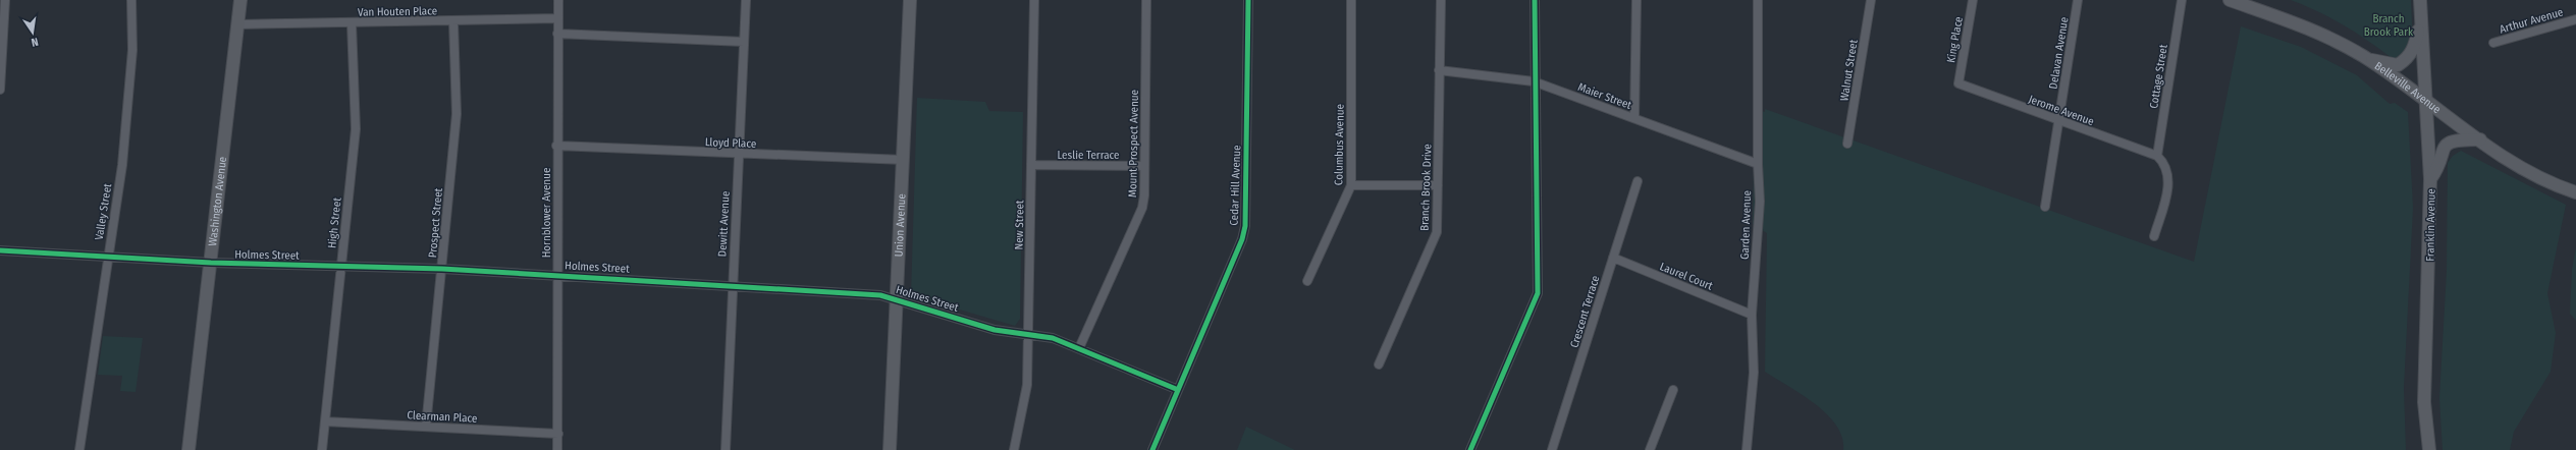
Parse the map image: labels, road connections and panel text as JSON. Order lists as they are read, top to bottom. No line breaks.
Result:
{"streets":{"main road":["Belleville Avenue","Washington Avenue","Union Avenue","Franklin Avenue"],"street":["Van Houten Place","Arthur Avenue","King Place","Delavan Avenue","Walnut Street","Cottage Street","Maier Street","Jerome Avenue","Lloyd Place","Mount Prospect Avenue","Columbus Avenue","Leslie Terrace","Cedar Hill Avenue","Branch Brook Drive","Valley Street","Hornblower Avenue","High Street","Prospect Street","Dewitt Avenue","New Street","Garden Avenue","Holmes Street","Laurel Court","Crescent Terrace","Clearman Place"]},"crossings":[["Van Houten Place","Washington Avenue"],["Van Houten Place","Hornblower Avenue"],["Van Houten Place","High Street"],["Van Houten Place","Prospect Street"],["King Place","Jerome Avenue"],["Delavan Avenue","Jerome Avenue"],["Cottage Street","Jerome Avenue"],["Belleville Avenue","Franklin Avenue"],["Maier Street","Branch Brook Drive"],["Maier Street","Garden Avenue"],["Lloyd Place","Hornblower Avenue"],["Lloyd Place","Dewitt Avenue"],["Lloyd Place","Union Avenue"],["Mount Prospect Avenue","Leslie Terrace"],["Mount Prospect Avenue","Holmes Street"],["Leslie Terrace","New Street"],["Cedar Hill Avenue","Holmes Street"],["Washington Avenue","Holmes Street"],["Valley Street","Holmes Street"],["Hornblower Avenue","Holmes Street"],["Hornblower Avenue","Clearman Place"],["High Street","Holmes Street"],["High Street","Clearman Place"],["Prospect Street","Holmes Street"],["Prospect Street","Clearman Place"],["Dewitt Avenue","Holmes Street"],["Union Avenue","Holmes Street"],["New Street","Holmes Street"],["Garden Avenue","Laurel Court"],["Laurel Court","Crescent Terrace"]],"parks":["Branch Brook Park"],"north":"bottom"}
